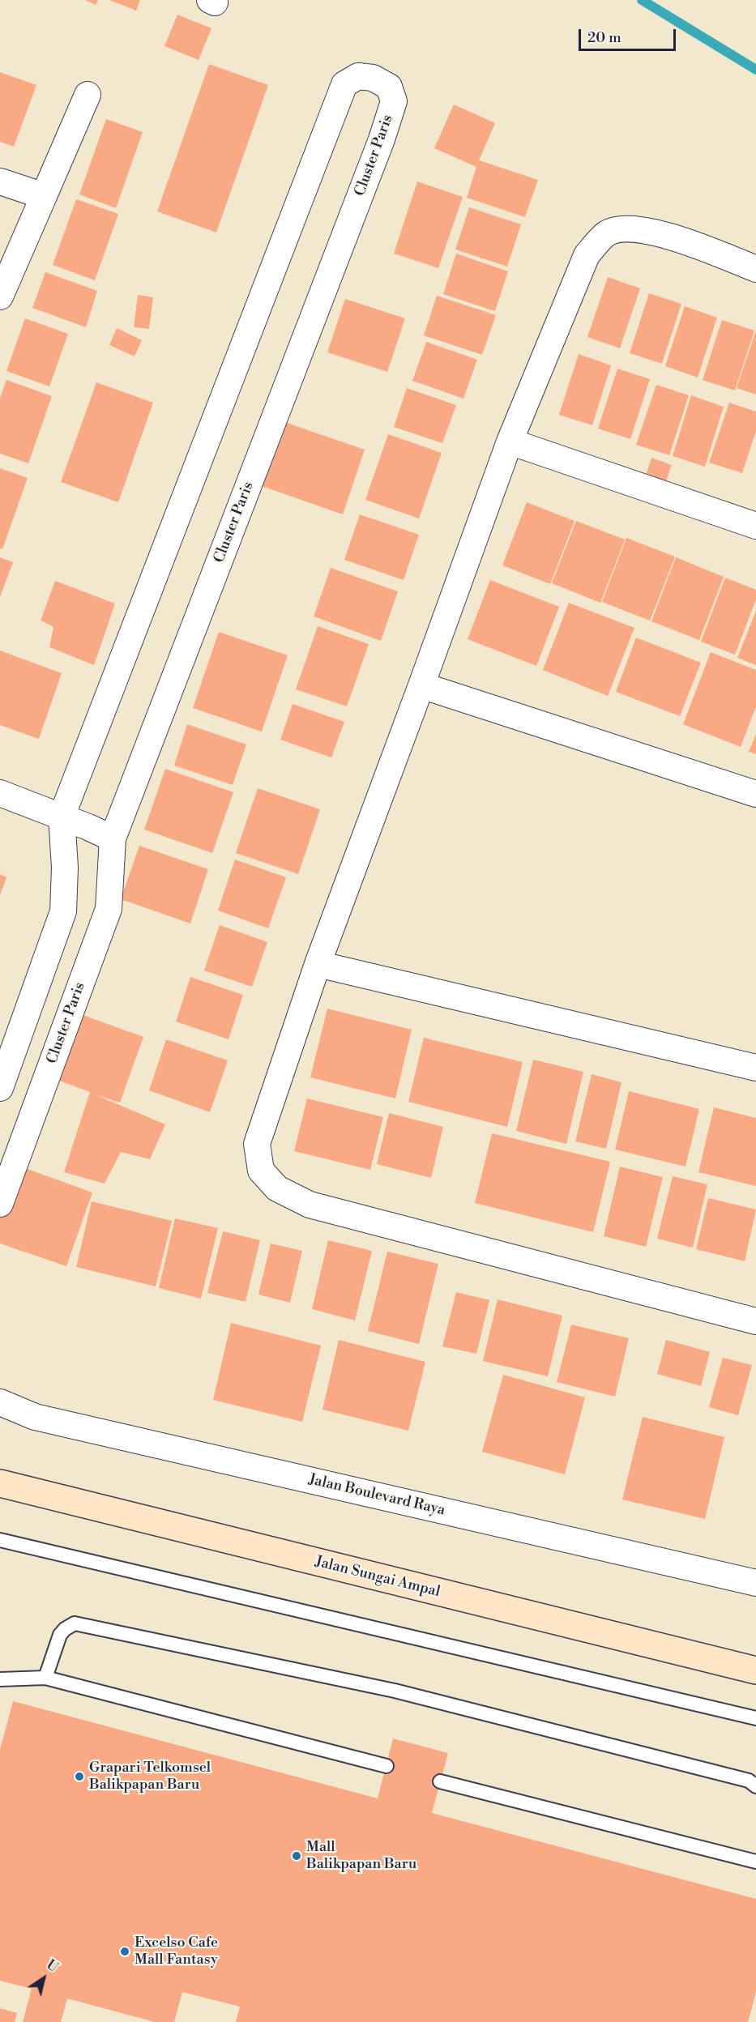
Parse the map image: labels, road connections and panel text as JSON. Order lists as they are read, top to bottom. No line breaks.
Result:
{"streets":{"main road":["Jalan Sungai Ampal"],"street":["Cluster Paris","Jalan Boulevard Raya"]},"places":["Grapari Telkomsel Balikpapan Baru","Mall Balikpapan Baru","Excelso Cafe Mall Fantasy"],"scale_bar":"20 m","north":"top right"}
